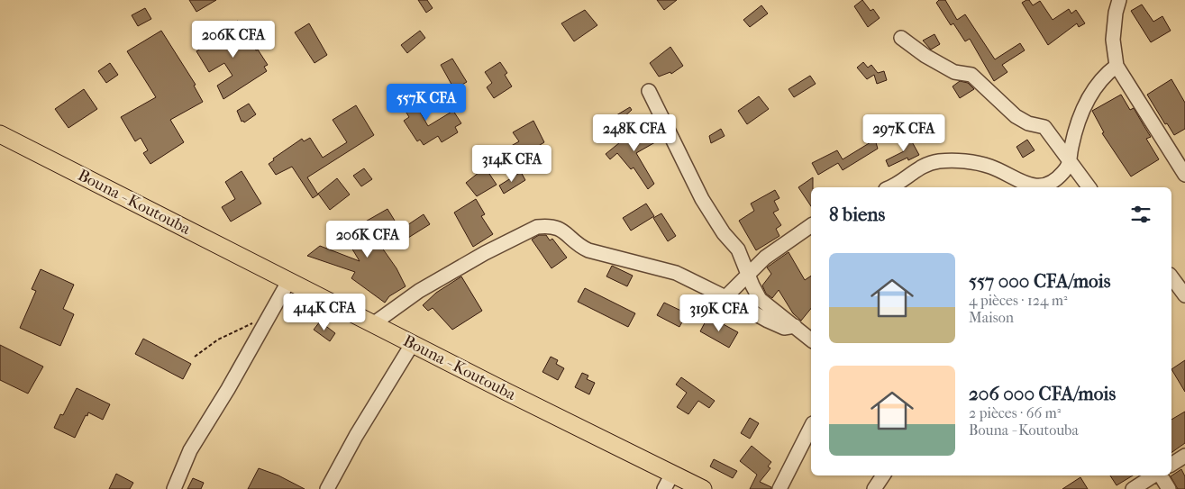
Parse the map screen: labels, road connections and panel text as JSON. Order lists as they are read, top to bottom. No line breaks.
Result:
{"streets":{"main road":["Bouna - Koutouba"]},"page":{"price":["206K CFA","557K CFA","248K CFA","297K CFA","314K CFA","206K CFA","414K CFA","319K CFA"],"heading":"8 biens","list":[{"name":"557 000 CFA/mois","note":"4 pièces · 124 m² · Maison"},{"name":"206 000 CFA/mois","note":"2 pièces · 66 m² · Bouna - Koutouba"}]}}
